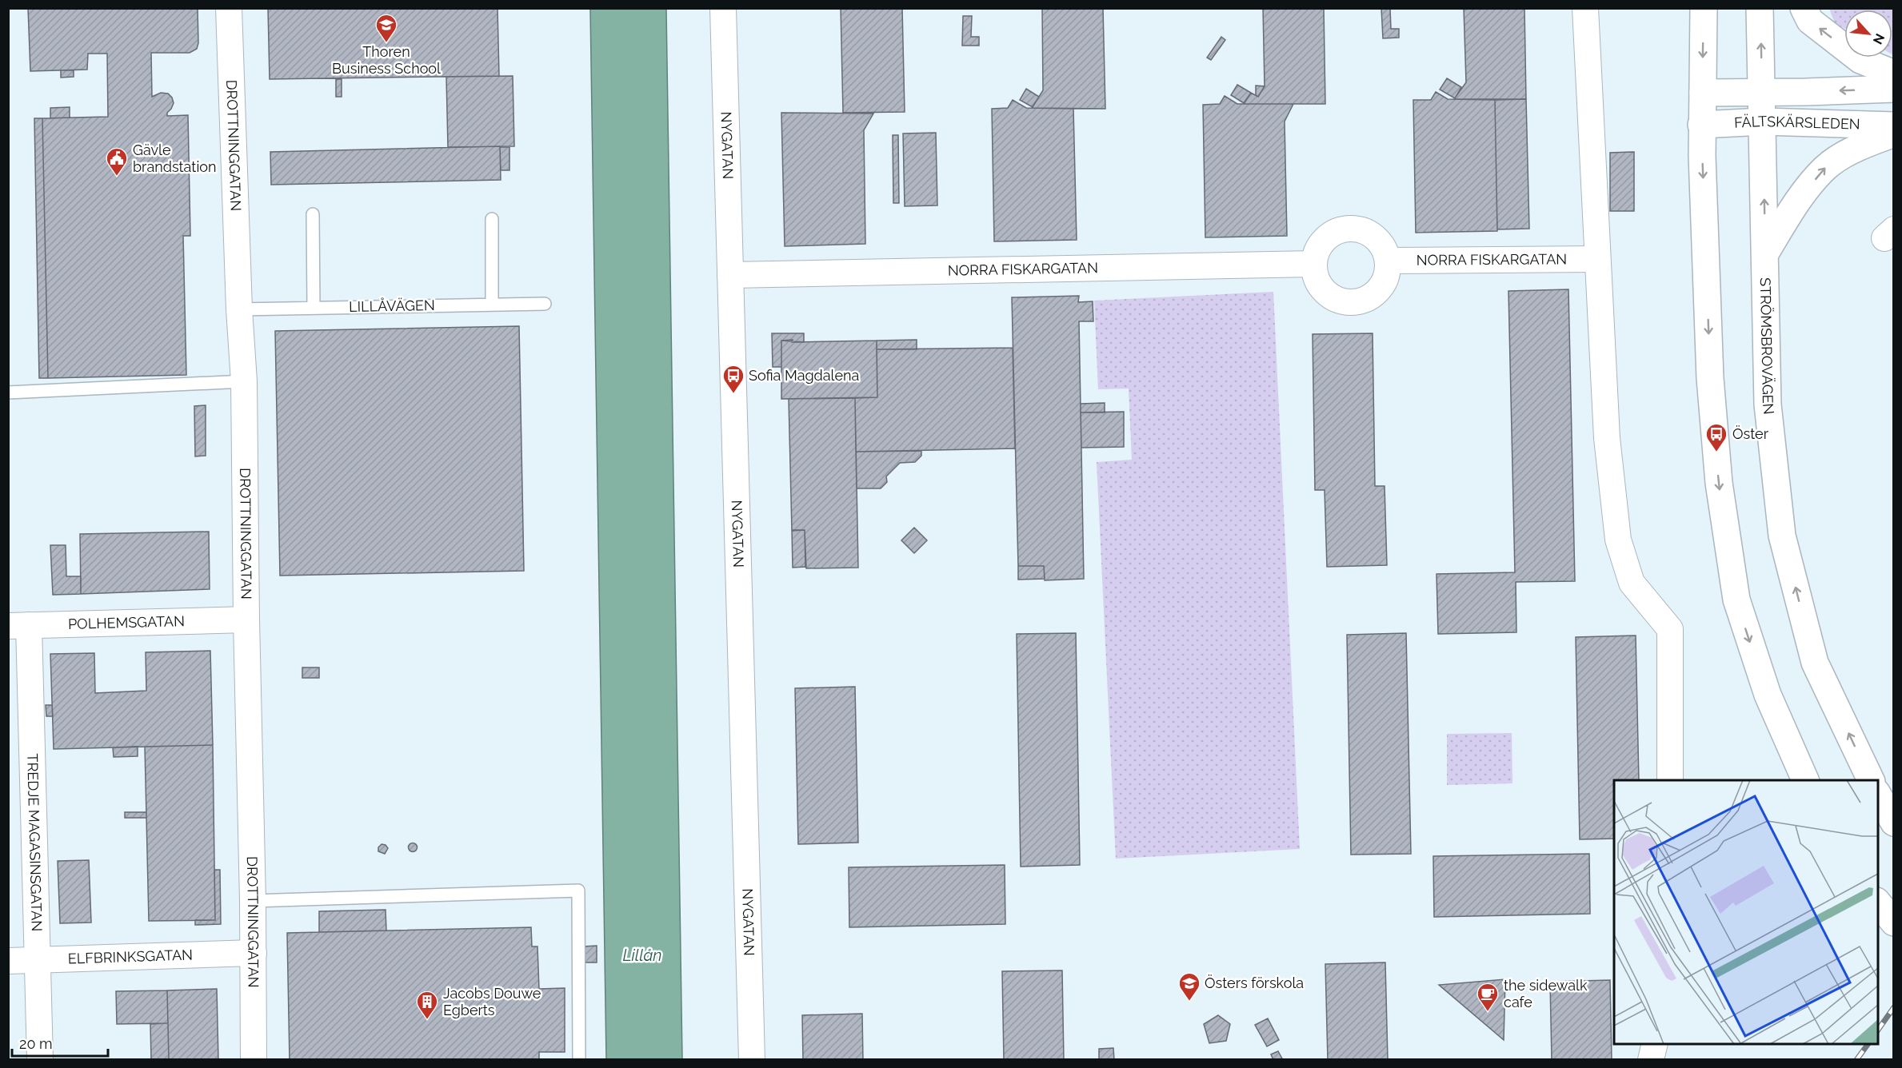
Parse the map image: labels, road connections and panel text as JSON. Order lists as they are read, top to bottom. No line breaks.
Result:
{"streets":{"main road":["FÄLTSKÄRSLEDEN","STRÖMSBROVÄGEN"],"street":["DROTTNINGGATAN","NYGATAN","NORRA FISKARGATAN","POLHEMSGATAN","TREDJE MAGASINSGATAN","ELFBRINKSGATAN"],"lane":["LILLÅVÄGEN"]},"crossings":[["FÄLTSKÄRSLEDEN","STRÖMSBROVÄGEN"],["DROTTNINGGATAN","LILLÅVÄGEN"],["DROTTNINGGATAN","POLHEMSGATAN"],["DROTTNINGGATAN","ELFBRINKSGATAN"],["NYGATAN","NORRA FISKARGATAN"],["POLHEMSGATAN","TREDJE MAGASINSGATAN"],["TREDJE MAGASINSGATAN","ELFBRINKSGATAN"]],"water":["Lillån"],"places":{"school or university":["Thoren Business School","Östers förskola"],"public building":["Gävle brandstation"],"bus stop":["Sofia Magdalena","Öster"],"cafe":["the sidewalk cafe"],"building":["Jacobs Douwe Egberts"]},"scale_bar":"20 m","north":"bottom right"}
